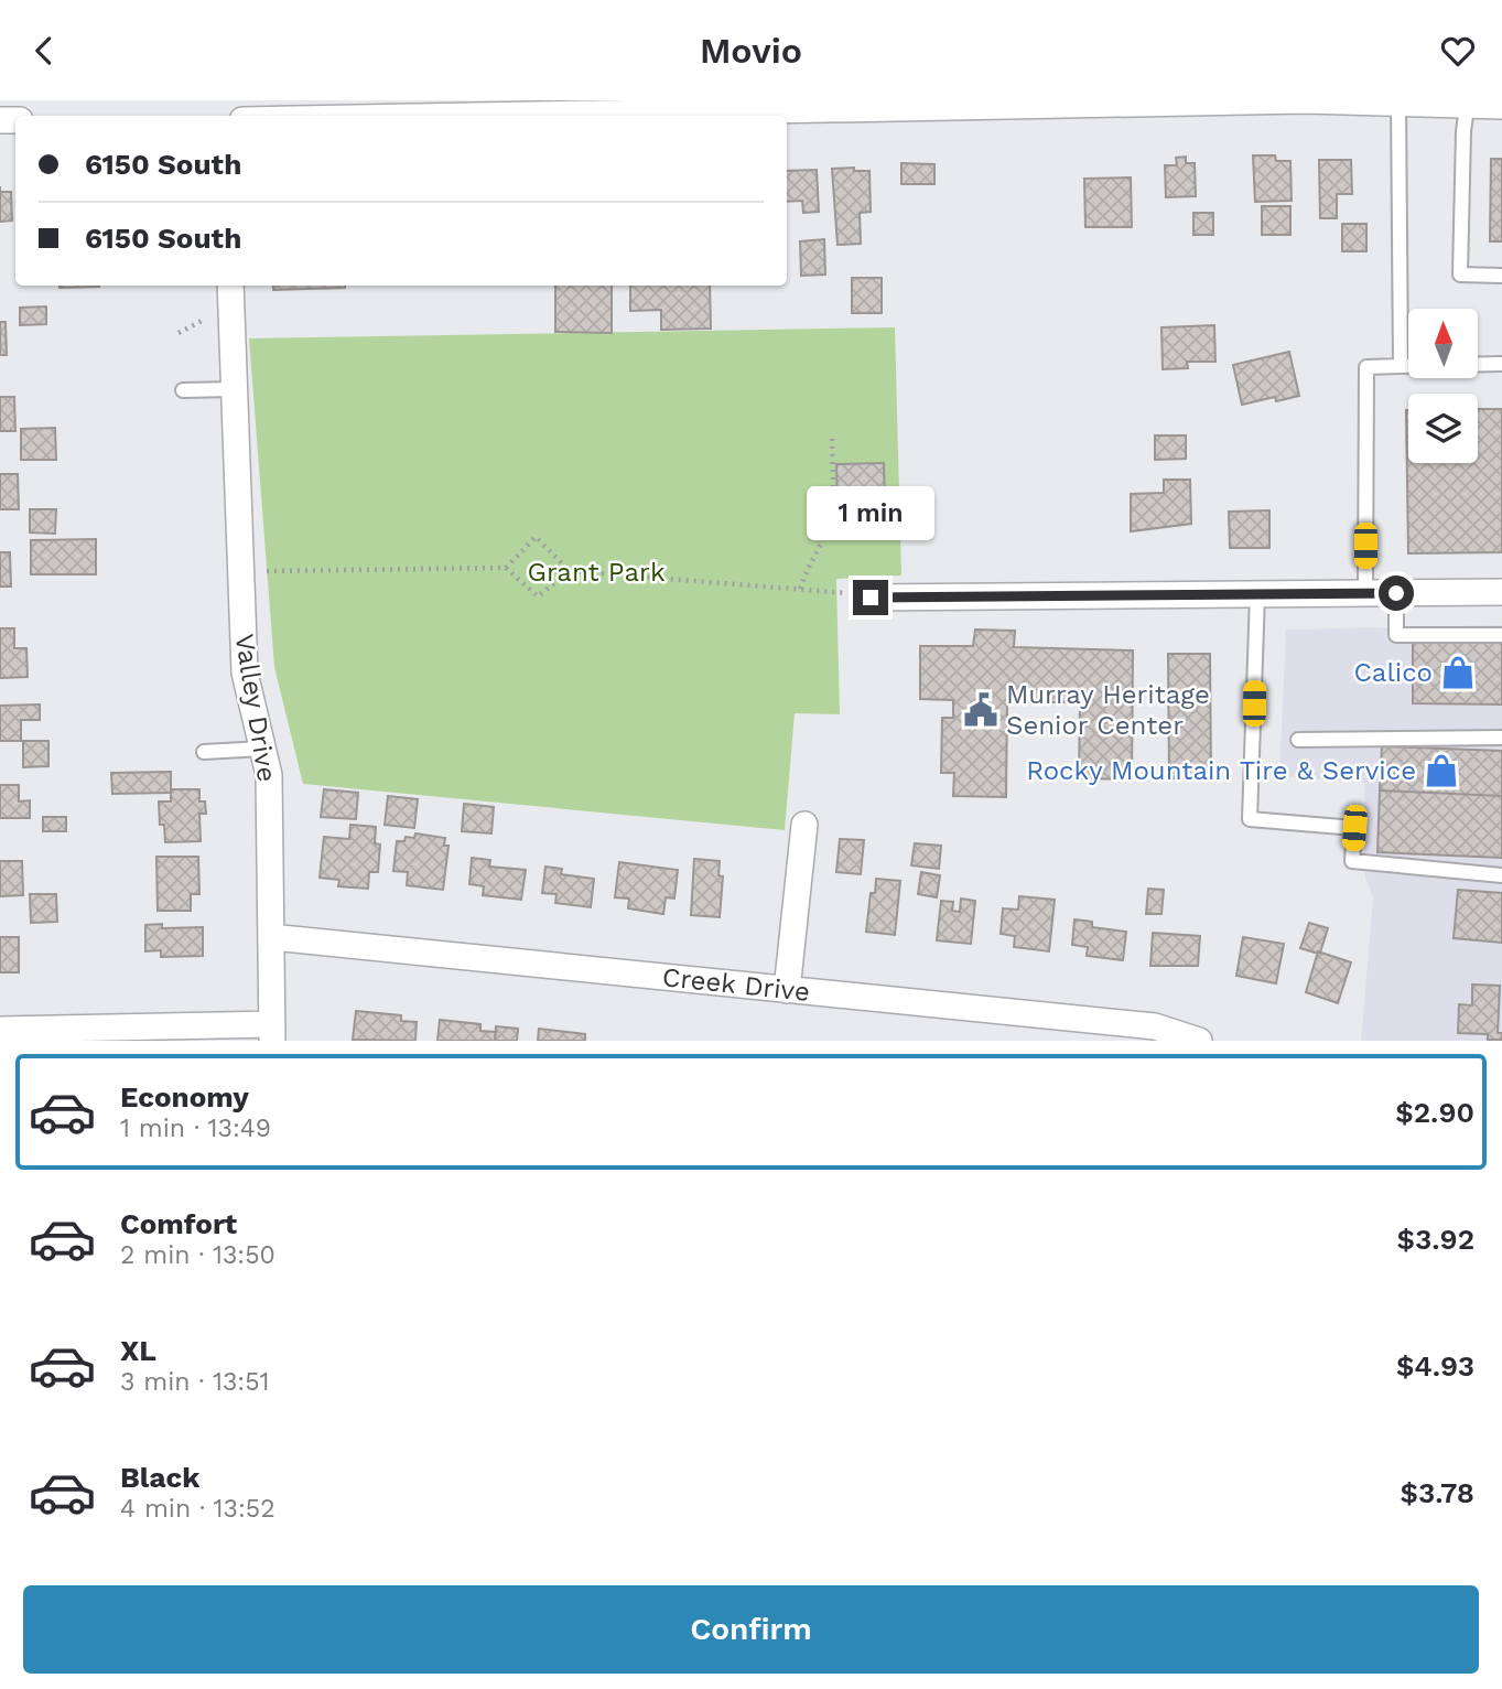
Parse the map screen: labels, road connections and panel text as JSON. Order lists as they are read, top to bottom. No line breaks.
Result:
{"streets":{"street":["Valley Drive","Creek Drive"]},"crossings":[["Valley Drive","Creek Drive"]],"parks":["Grant Park"],"places":{"shop":["Calico","Rocky Mountain Tire & Service"],"public building":["Murray Heritage Senior Center"]},"north":"top","page":{"header":"Movio","banner":["6150 South","6150 South"],"bubble":"1 min","list":[{"name":"Economy","note":"1 min · 13:49","value":"$2.90"},{"name":"Comfort","note":"2 min · 13:50","value":"$3.92"},{"name":"XL","note":"3 min · 13:51","value":"$4.93"},{"name":"Black","note":"4 min · 13:52","value":"$3.78"}],"buttons":"Confirm"}}
